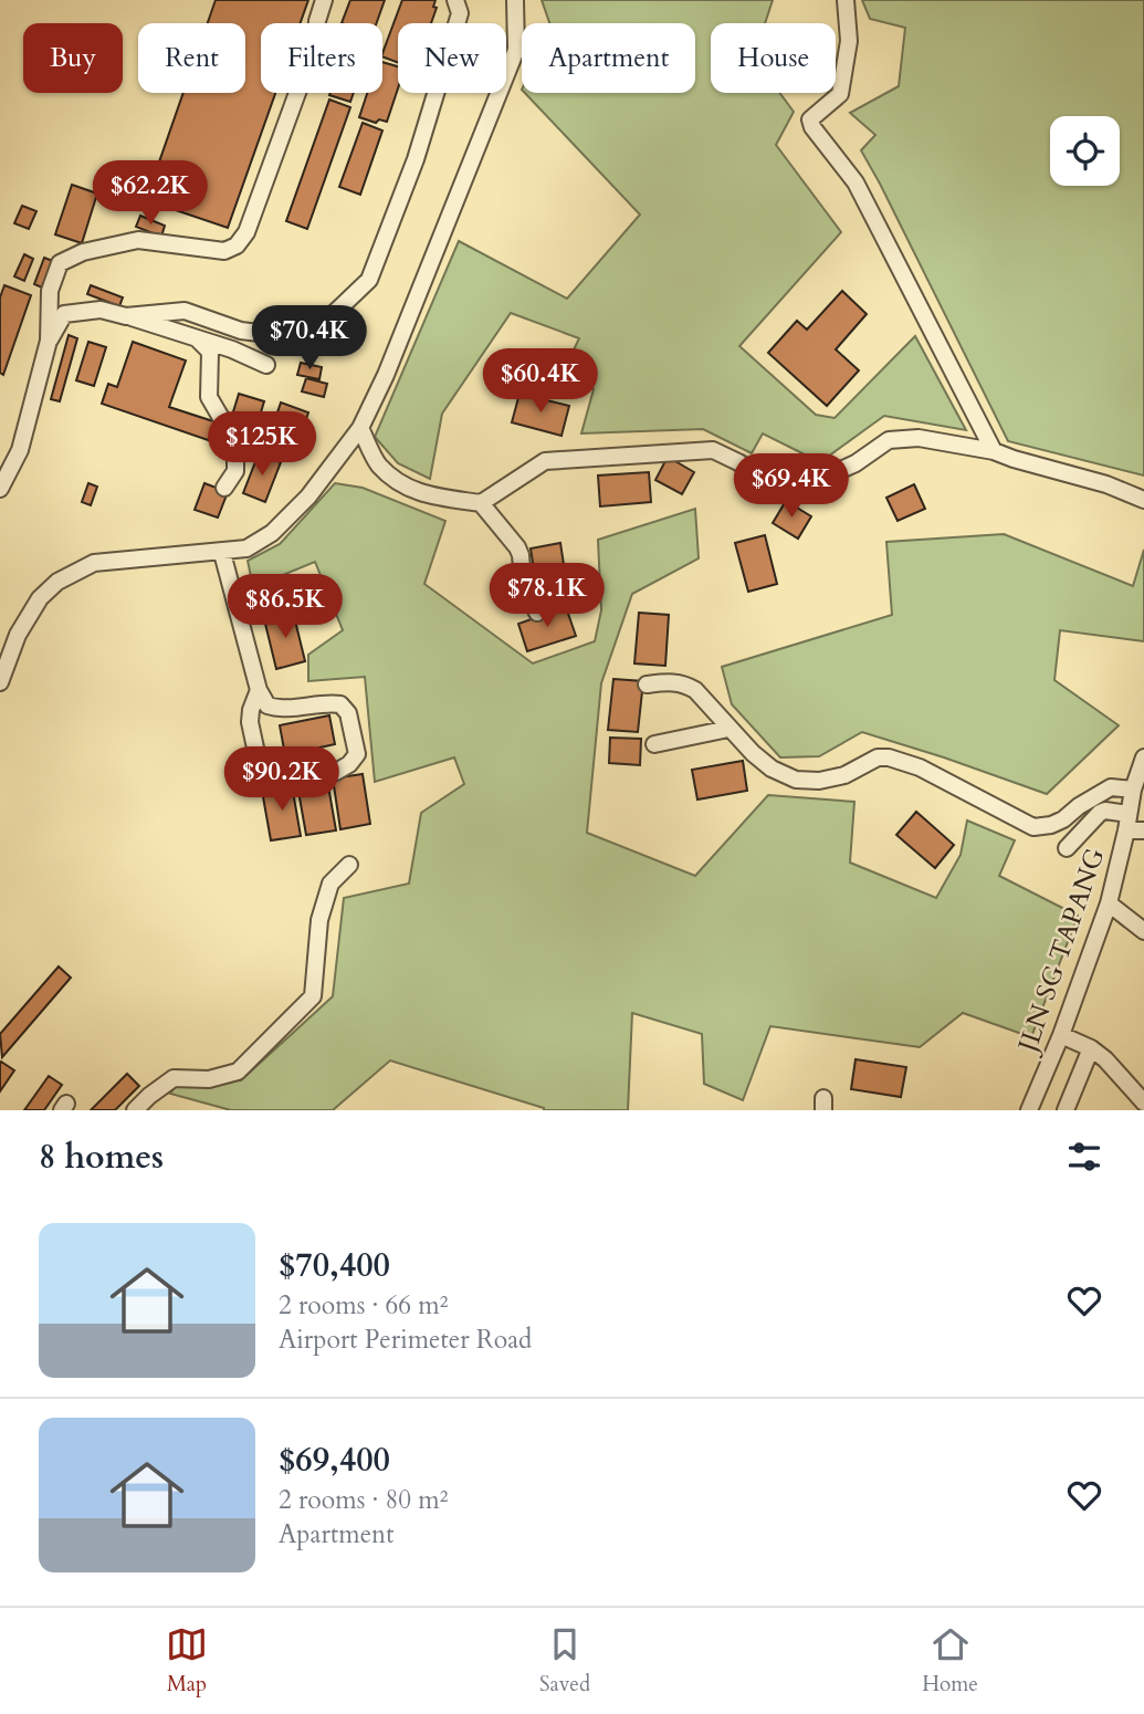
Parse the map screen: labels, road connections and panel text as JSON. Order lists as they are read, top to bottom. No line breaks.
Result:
{"streets":{"street":["JLN SG TAPANG"]},"page":{"chip":["Buy","Rent","Filters","New","Apartment","House"],"price":["$62.2K","$70.4K","$60.4K","$125K","$69.4K","$78.1K","$86.5K","$90.2K"],"heading":"8 homes","list":[{"name":"$70,400","note":"2 rooms · 66 m² · Airport Perimeter Road"},{"name":"$69,400","note":"2 rooms · 80 m² · Apartment"}],"tabs":["Map","Saved","Home"]}}
